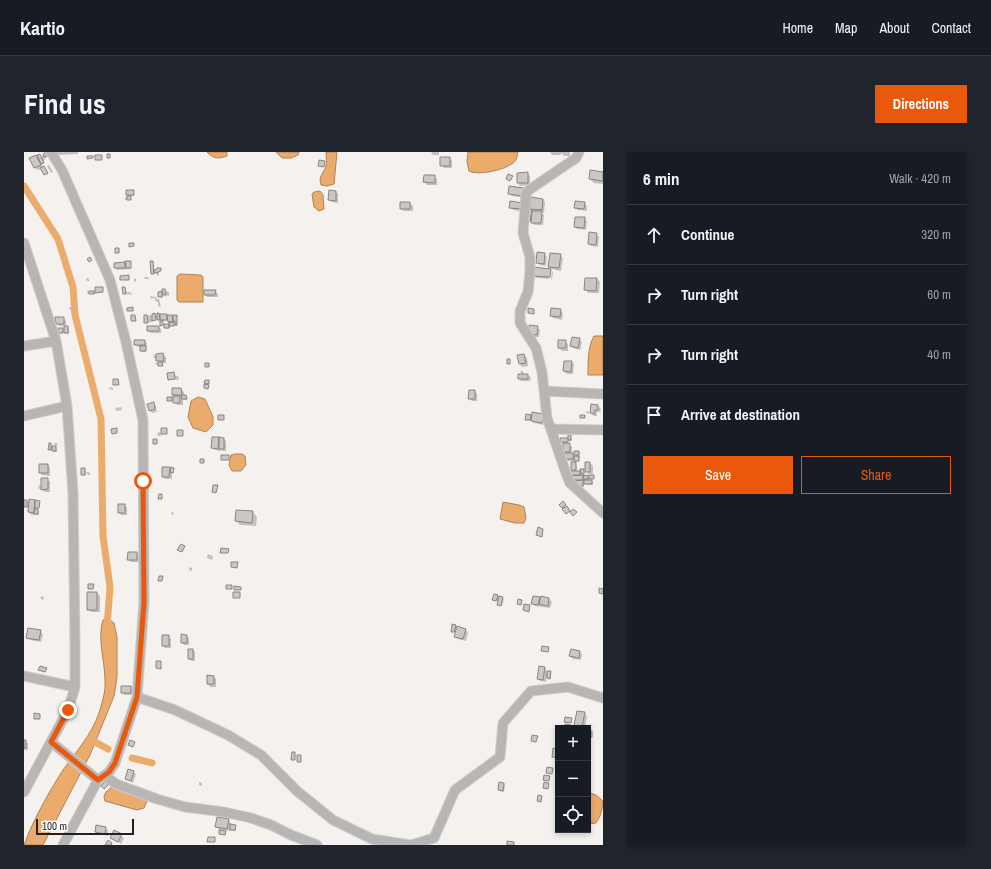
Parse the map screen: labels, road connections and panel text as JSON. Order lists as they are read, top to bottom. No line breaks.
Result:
{"scale_bar":"100 m","page":{"header":"Kartio","nav":["Home","Map","About","Contact"],"title":"Find us","buttons":["Directions",["Save","Share"]],"heading":["6 min","Walk · 420 m"],"list":[["Continue","320 m"],["Turn right","60 m"],["Turn right","40 m"],"Arrive at destination"],"map_buttons":["+","−"],"scale":"100 m"}}
